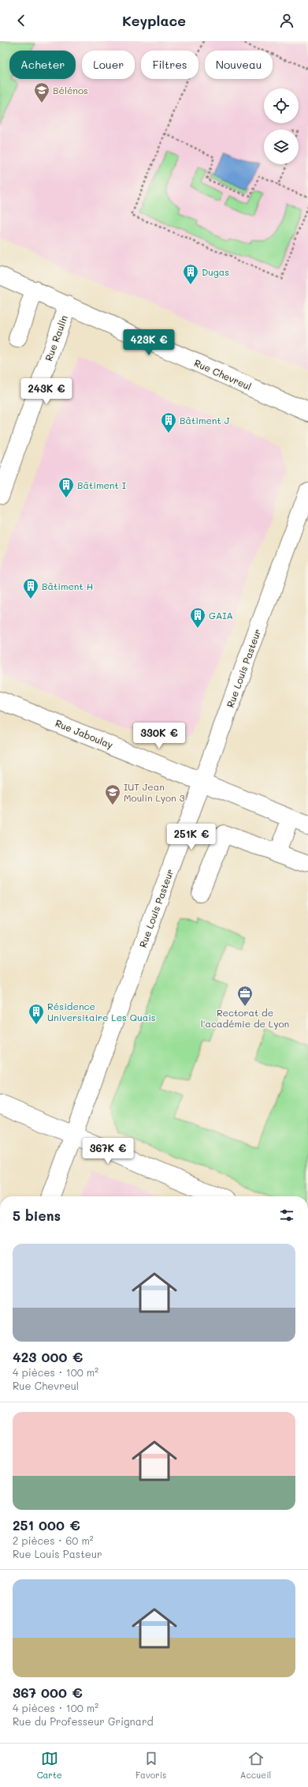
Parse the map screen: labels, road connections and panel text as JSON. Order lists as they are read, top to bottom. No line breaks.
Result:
{"streets":{"street":["Rue Raulin","Rue Chevreul","Rue Louis Pasteur","Rue Jaboulay"]},"crossings":[["Rue Raulin","Rue Chevreul"],["Rue Louis Pasteur","Rue Jaboulay"]],"places":{"school or university":["Bélénos","IUT Jean Moulin Lyon 3"],"building":["Dugas","Bâtiment J","Bâtiment I","Bâtiment H","GAIA","Résidence Universitaire Les Quais"],"office":["Rectorat de l'académie de Lyon"]},"page":{"header":"Keyplace","chip":["Acheter","Louer","Filtres","Nouveau"],"price":["423K €","243K €","330K €","251K €","367K €"],"heading":"5 biens","list":[{"name":"423 000 €","note":"4 pièces · 100 m² · Rue Chevreul"},{"name":"251 000 €","note":"2 pièces · 60 m² · Rue Louis Pasteur"},{"name":"367 000 €","note":"4 pièces · 100 m² · Rue du Professeur Grignard"}],"tabs":["Carte","Favoris","Accueil"]}}
